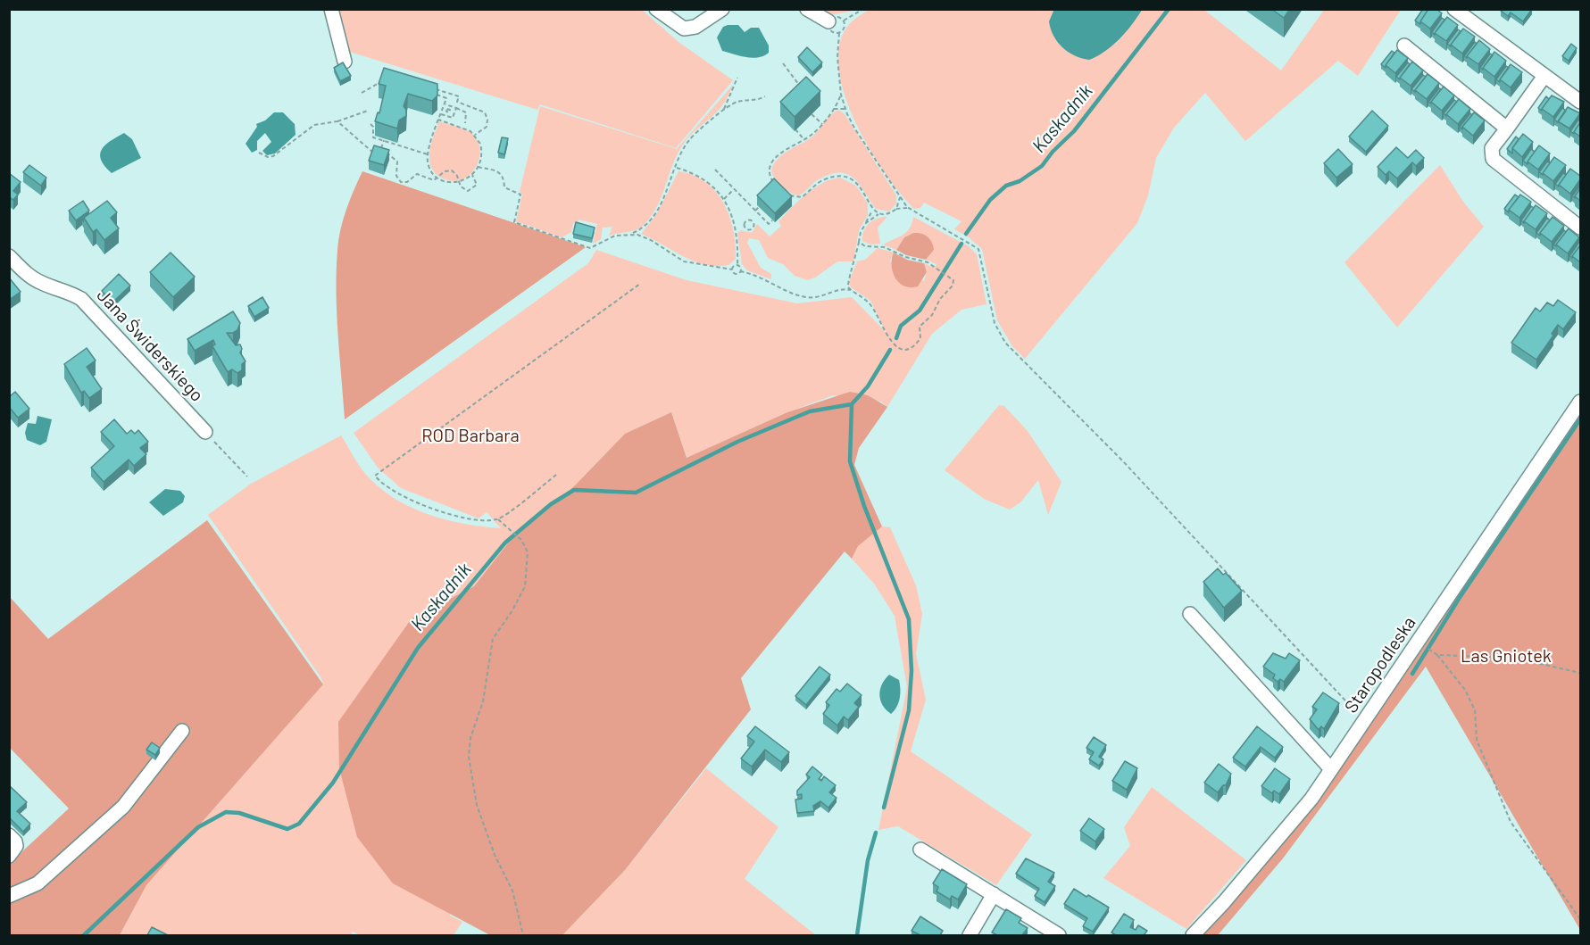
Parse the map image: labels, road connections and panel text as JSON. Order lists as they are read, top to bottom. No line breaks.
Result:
{"streets":{"street":["Jana Świderskiego","Staropodleska"]},"water":["Kaskadnik"],"parks":["ROD Barbara","Las Gniotek"]}
